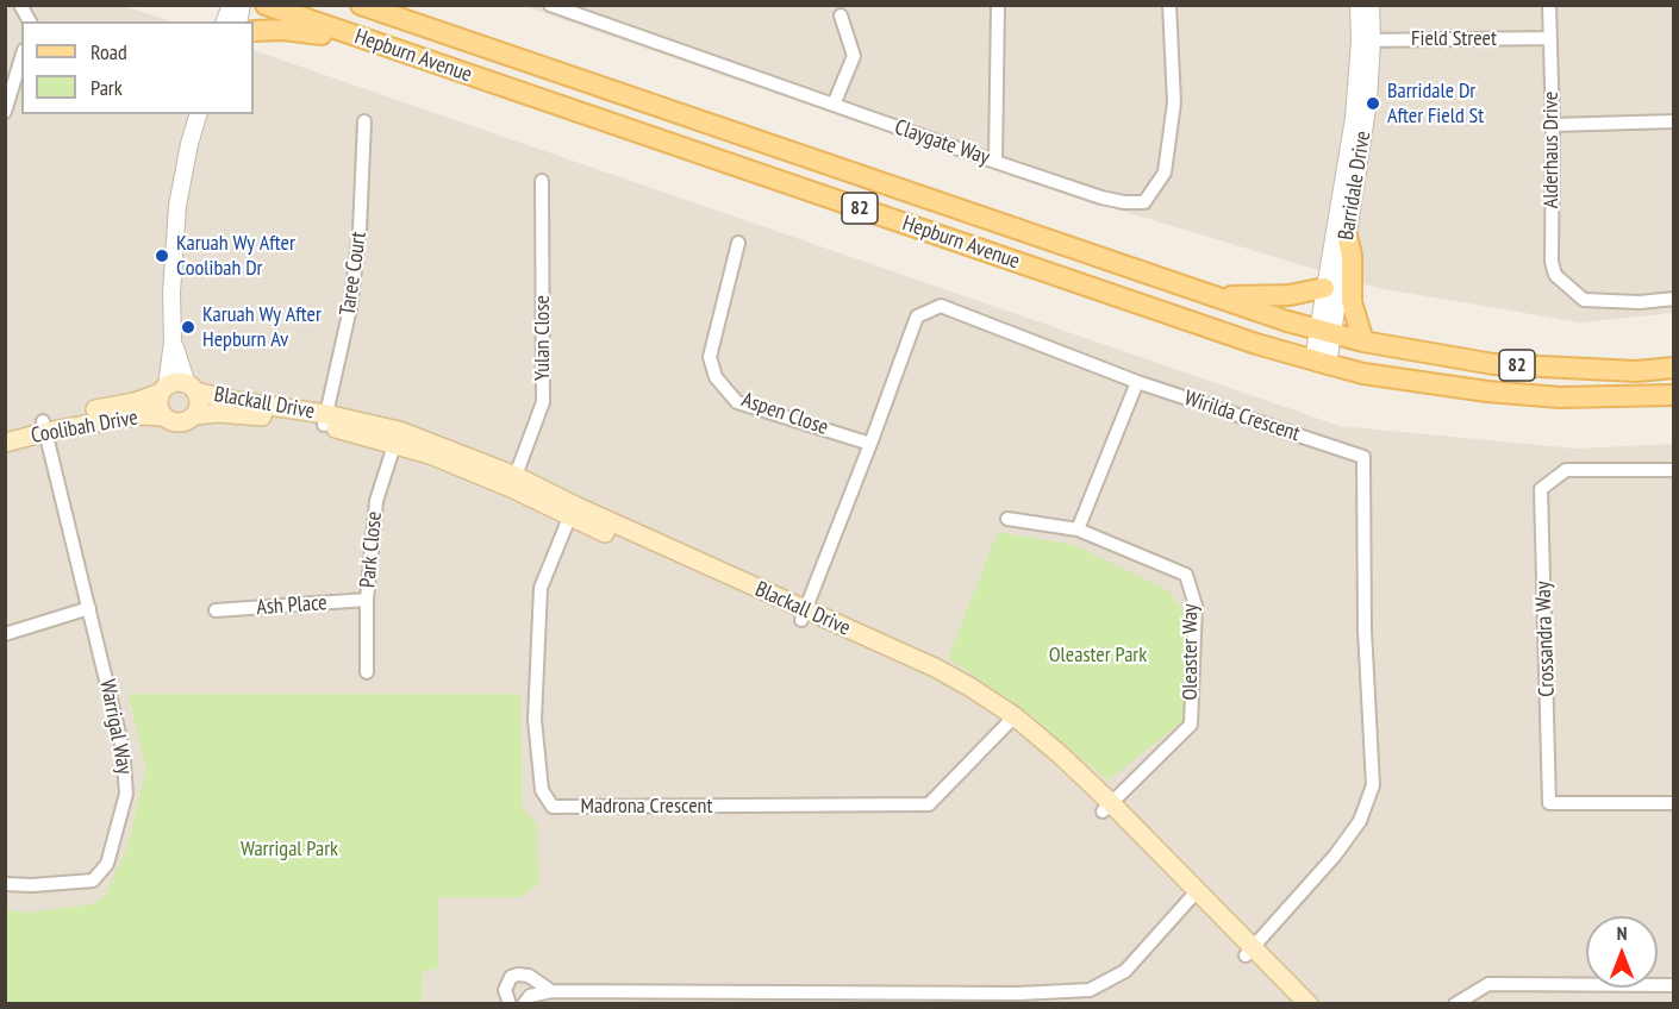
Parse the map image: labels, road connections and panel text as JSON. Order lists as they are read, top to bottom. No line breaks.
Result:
{"streets":{"main road":["Hepburn Avenue","82","Blackall Drive","Coolibah Drive"],"street":["Field Street","Claygate Way","Alderhaus Drive","Barridale Drive","Taree Court","Yulan Close","Aspen Close","Wirilda Crescent","Park Close","Ash Place","Crossandra Way","Oleaster Way","Warrigal Way","Madrona Crescent"]},"crossings":[["Field Street","Alderhaus Drive"],["Field Street","Barridale Drive"],["Hepburn Avenue","Barridale Drive"],["Taree Court","Blackall Drive"],["Yulan Close","Blackall Drive"],["Blackall Drive","Wirilda Crescent"],["Blackall Drive","Coolibah Drive"],["Blackall Drive","Park Close"],["Blackall Drive","Oleaster Way"],["Blackall Drive","Madrona Crescent"],["Aspen Close","Wirilda Crescent"],["Coolibah Drive","Warrigal Way"],["Park Close","Ash Place"]],"parks":["Oleaster Park","Warrigal Park"],"places":["Barridale Dr After Field St","Karuah Wy After Coolibah Dr","Karuah Wy After Hepburn Av"],"legend":["Road","Park"],"north":"top"}
